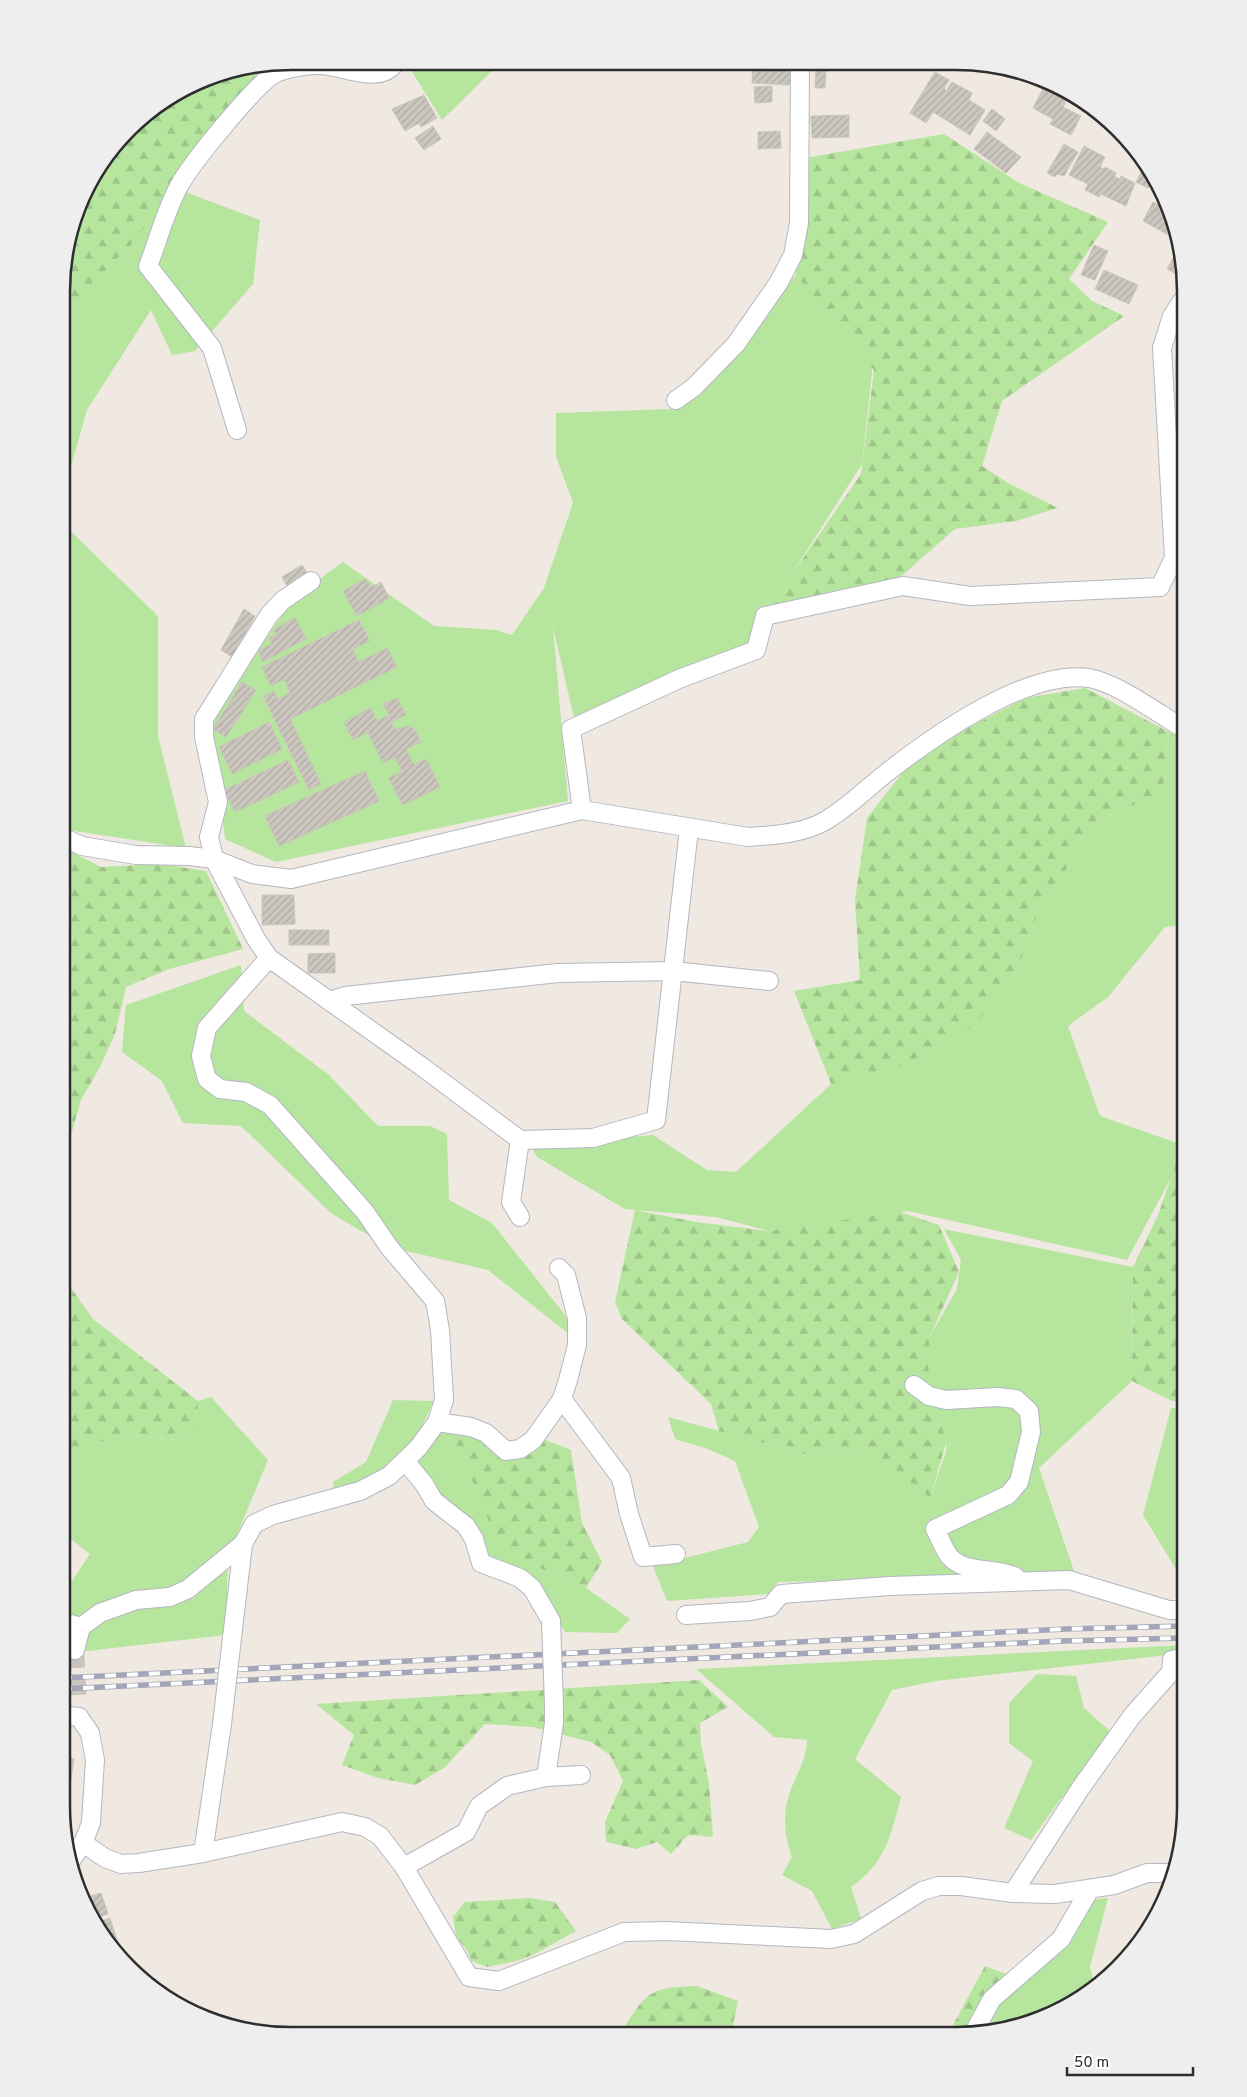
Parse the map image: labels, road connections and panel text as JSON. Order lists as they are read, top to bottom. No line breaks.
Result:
{"scale_bar":"50 m"}
